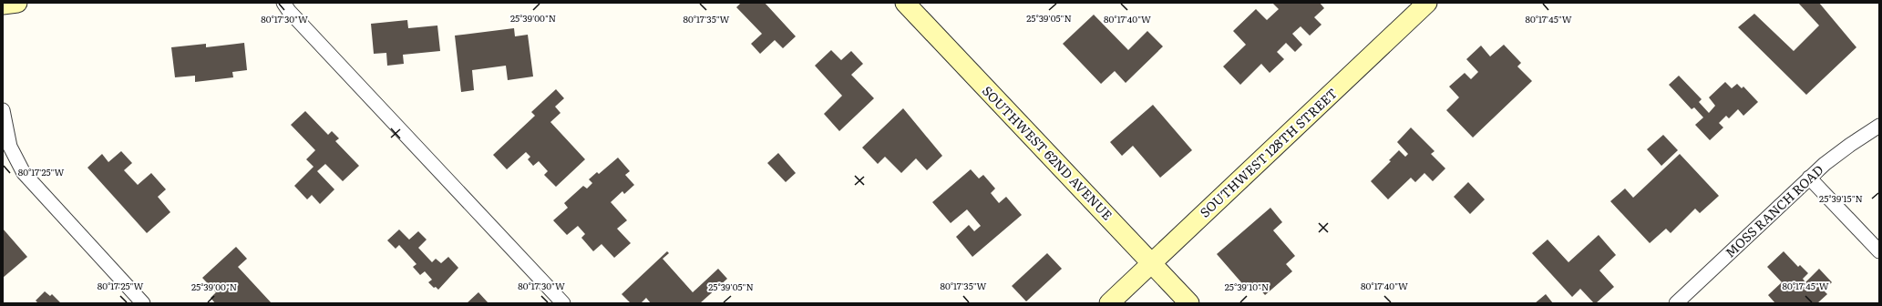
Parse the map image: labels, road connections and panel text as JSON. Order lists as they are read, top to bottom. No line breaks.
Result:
{"streets":{"street":["SOUTHWEST 62ND AVENUE","SOUTHWEST 128TH STREET","MOSS RANCH ROAD"]},"crossings":[["SOUTHWEST 62ND AVENUE","SOUTHWEST 128TH STREET"]],"coordinates":["25°39'00\"N","25°39'05\"N","80°17'30\"W","80°17'35\"W","80°17'40\"W","80°17'45\"W","80°17'25\"W","25°39'15\"N","25°39'10\"N"]}
